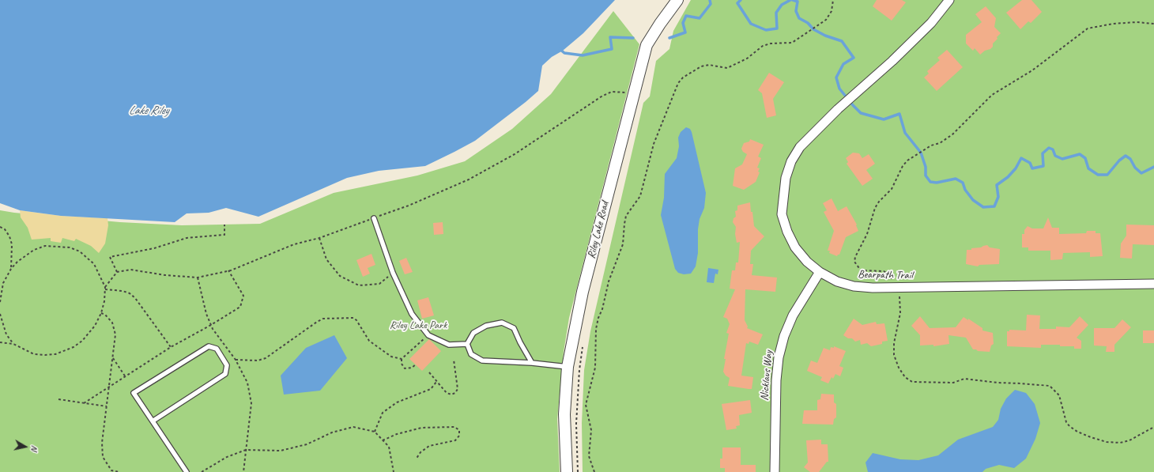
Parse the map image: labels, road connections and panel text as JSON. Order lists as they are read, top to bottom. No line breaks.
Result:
{"streets":{"street":["Riley Lake Road","Bearpath Trail","Nicklaus Way"]},"crossings":[["Bearpath Trail","Nicklaus Way"]],"water":["Lake Riley"],"parks":["Riley Lake Park"],"north":"right"}
